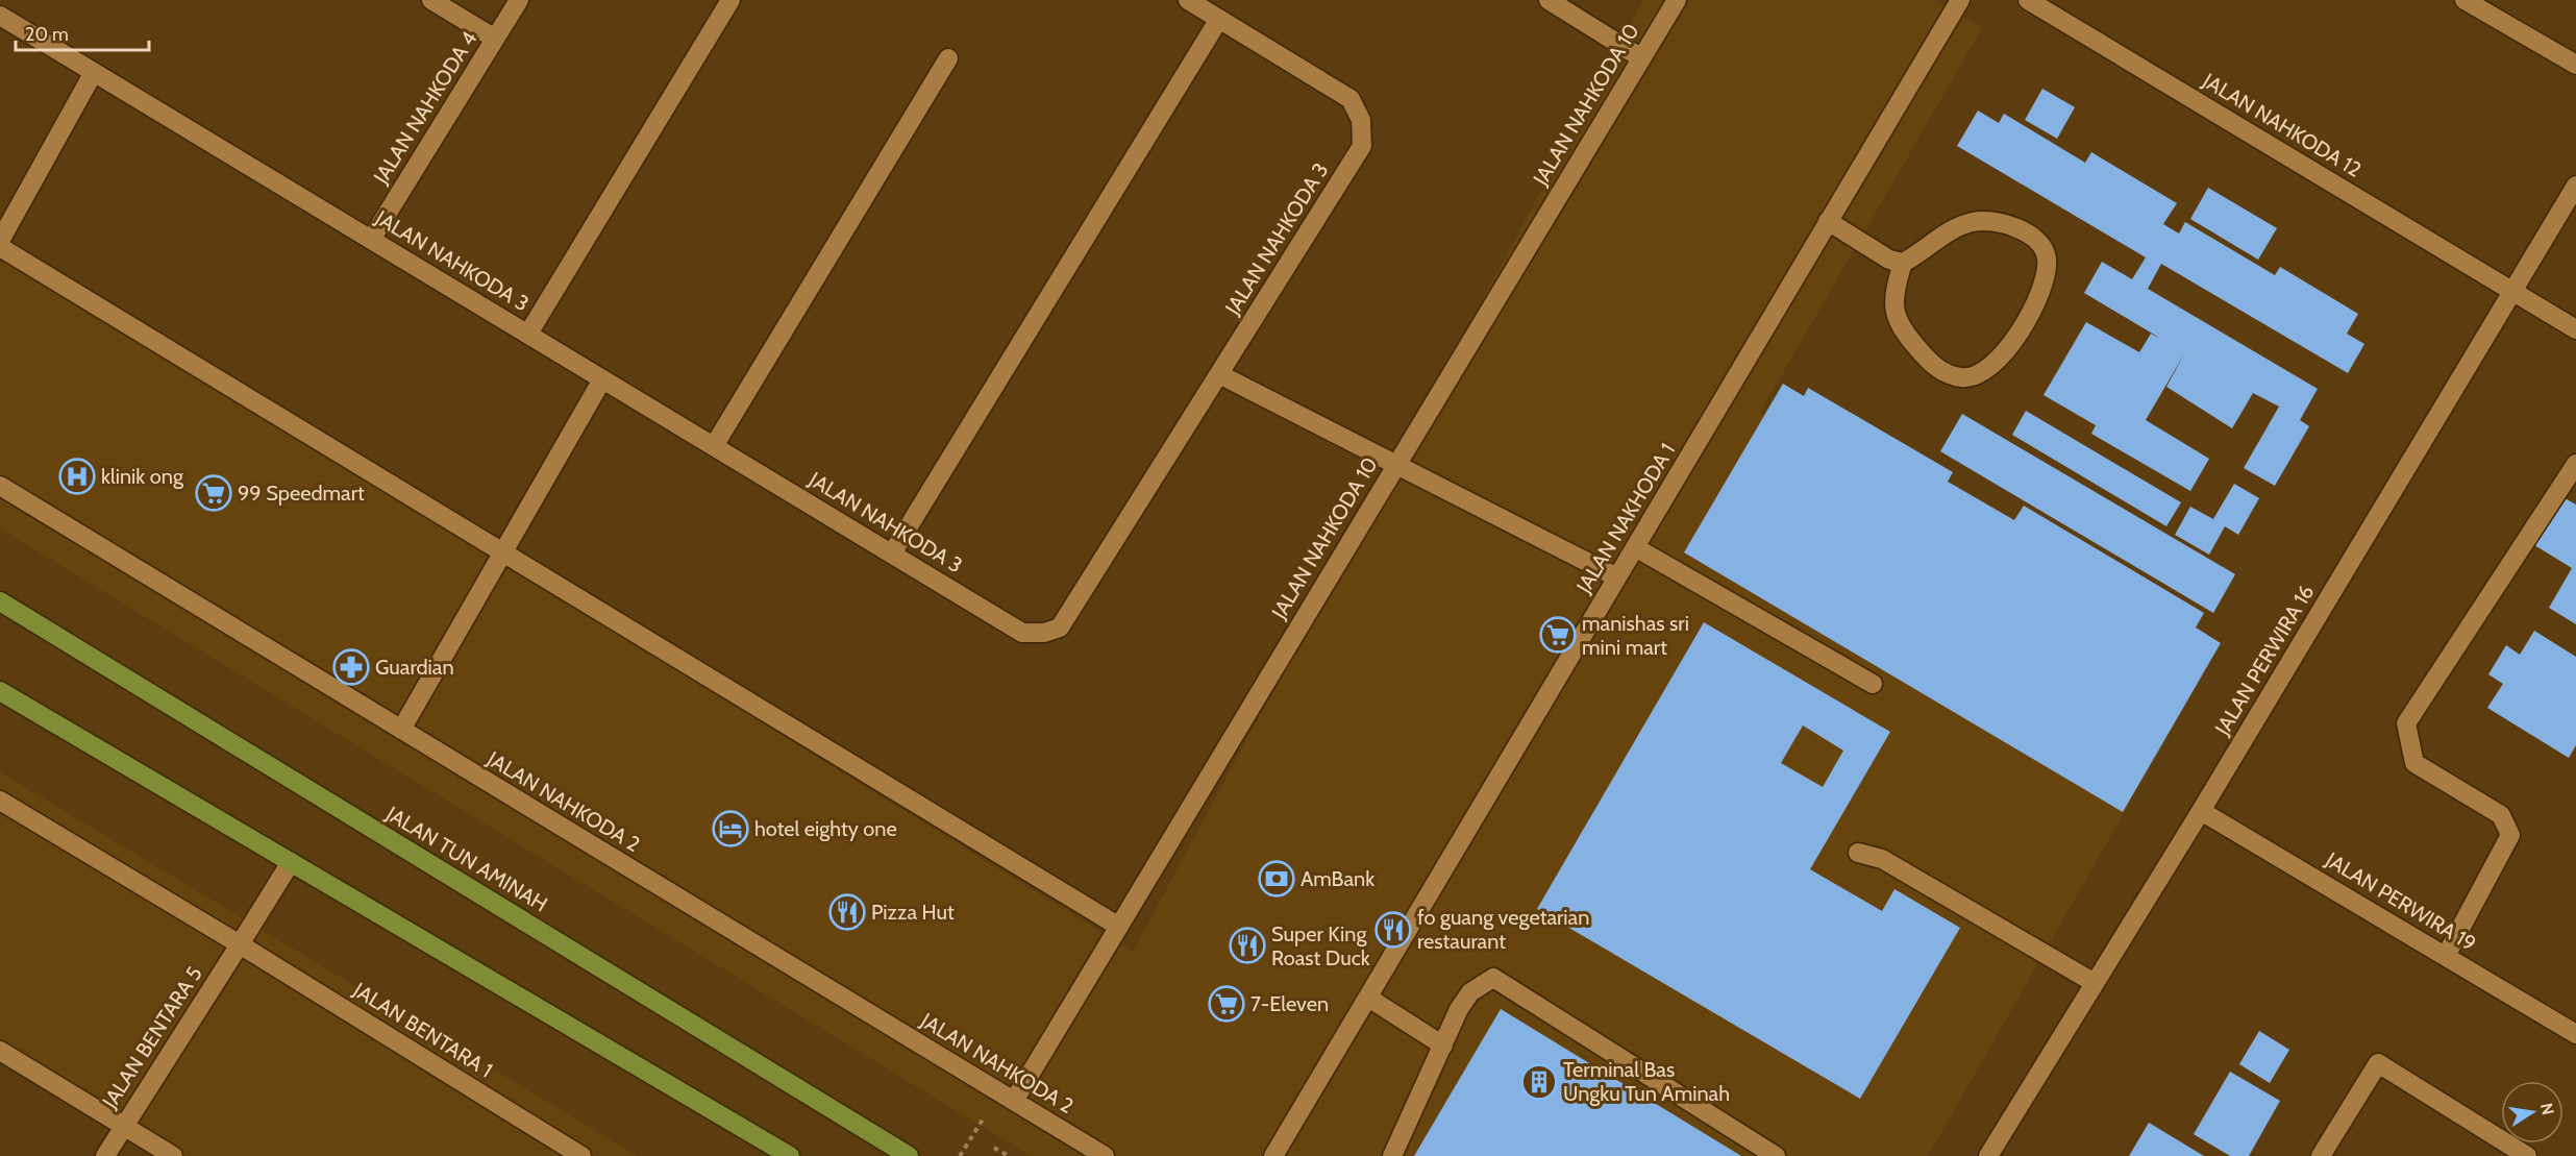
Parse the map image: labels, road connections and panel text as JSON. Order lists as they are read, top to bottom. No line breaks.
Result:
{"streets":{"main road":["JALAN TUN AMINAH"],"street":["JALAN NAHKODA 10","JALAN NAHKODA 4","JALAN NAHKODA 12","JALAN NAHKODA 3","JALAN NAKHODA 1","JALAN PERWIRA 16","JALAN NAHKODA 2","JALAN PERWIRA 19","JALAN BENTARA 1","JALAN BENTARA 5"]},"crossings":[["JALAN NAHKODA 10","JALAN NAHKODA 2"],["JALAN NAHKODA 4","JALAN NAHKODA 3"],["JALAN NAHKODA 12","JALAN PERWIRA 16"],["JALAN PERWIRA 16","JALAN PERWIRA 19"],["JALAN BENTARA 1","JALAN BENTARA 5"]],"places":{"hospital":["klinik ong"],"supermarket":["99 Speedmart","manishas sri mini mart","7-Eleven"],"pharmacy":["Guardian"],"hotel":["hotel eighty one"],"bank":["AmBank"],"restaurant":["Pizza Hut","fo guang vegetarian restaurant","Super King Roast Duck"],"building":["Terminal Bas Ungku Tun Aminah"]},"scale_bar":"20 m","north":"right"}
